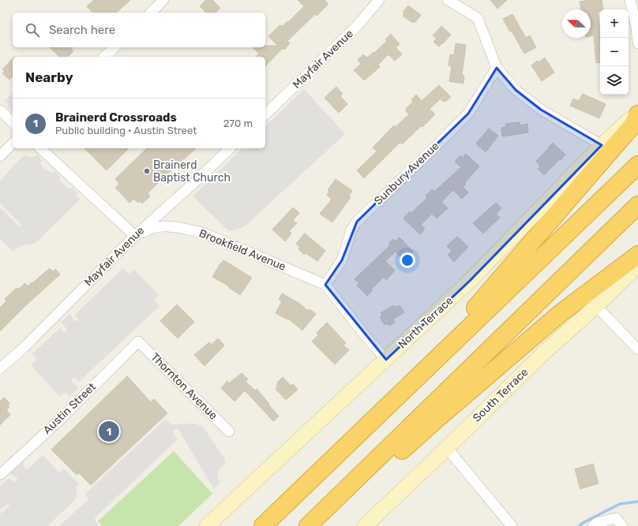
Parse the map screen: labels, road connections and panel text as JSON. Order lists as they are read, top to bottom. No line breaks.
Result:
{"streets":{"street":["Mayfair Avenue","Sunbury Avenue","Brookfield Avenue","North Terrace","Thornton Avenue","South Terrace","Austin Street"]},"crossings":[["Mayfair Avenue","Brookfield Avenue"],["Sunbury Avenue","Brookfield Avenue"],["Brookfield Avenue","North Terrace"],["Thornton Avenue","Austin Street"]],"places":["Brainerd Baptist Church"],"north":"left","page":{"map_buttons":["+","−"],"search":"Search here","heading":"Nearby","list":[{"mark":"1","name":"Brainerd Crossroads","note":"Public building · Austin Street","value":"270 m"}],"pins":"1"}}
